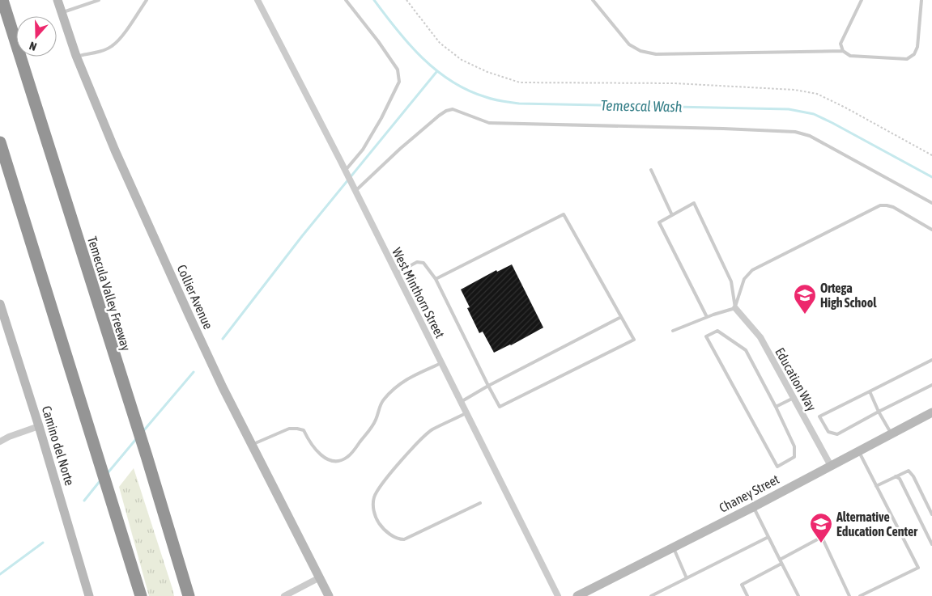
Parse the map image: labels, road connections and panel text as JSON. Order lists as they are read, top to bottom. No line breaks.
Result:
{"streets":{"highway":["Temecula Valley Freeway"],"street":["West Minthorn Street","Collier Avenue","Education Way","Camino del Norte","Chaney Street"]},"crossings":[["Education Way","Chaney Street"]],"water":["Temescal Wash"],"places":{"school or university":["Ortega High School","Alternative Education Center"]},"north":"bottom"}
